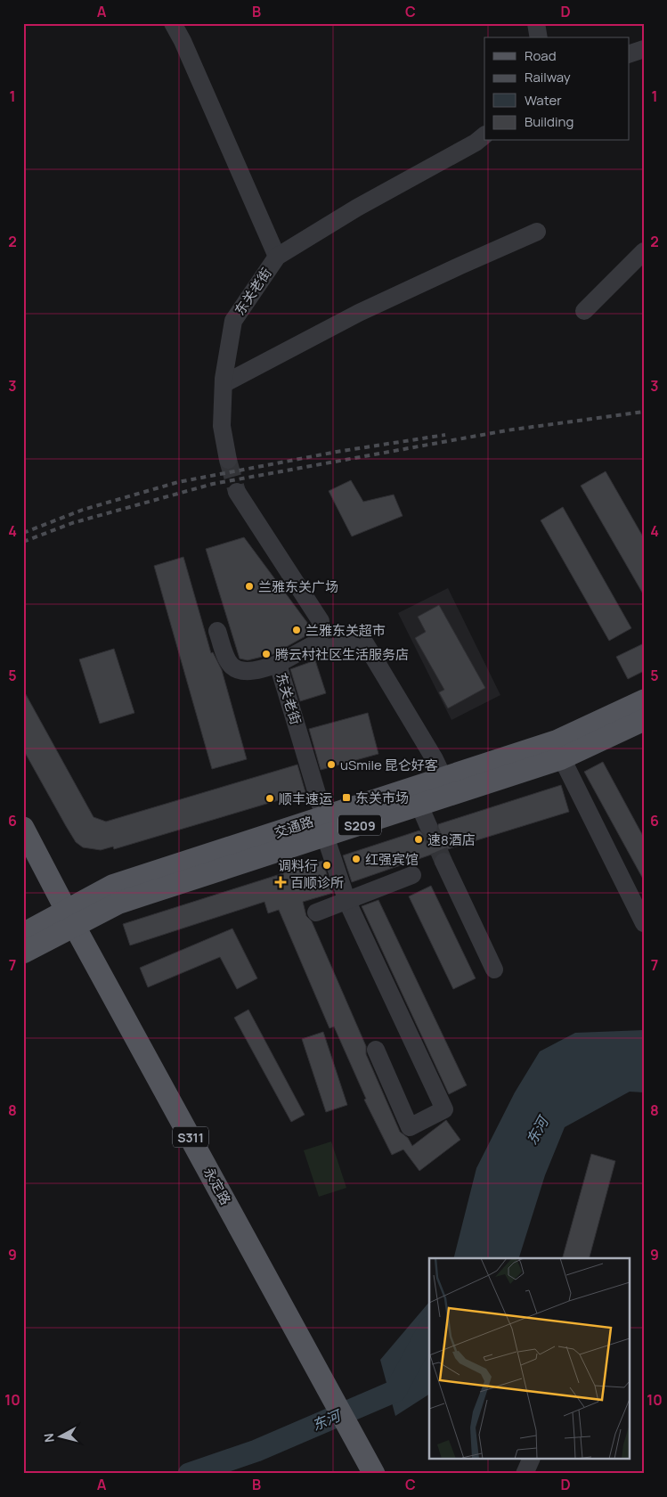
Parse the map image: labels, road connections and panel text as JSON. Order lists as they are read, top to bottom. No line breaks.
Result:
{"streets":{"main road":["S209","交通路","S311","永定路"],"street":["东关老街"]},"crossings":[["东关老街","交通路"],["交通路","永定路"]],"water":["东河"],"places":{"other":["兰雅东关广场","兰雅东关超市","腾云村社区生活服务店","uSmile 昆仑好客","顺丰速运","速8酒店","红强宾馆","调料行"],"transit":["东关市场"],"health":["百顺诊所"]},"legend":["Road","Railway","Water","Building"],"north":"left","grid":{"columns":["A","B","C","D"],"rows":["1","2","3","4","5","6","7","8","9","10"]}}
